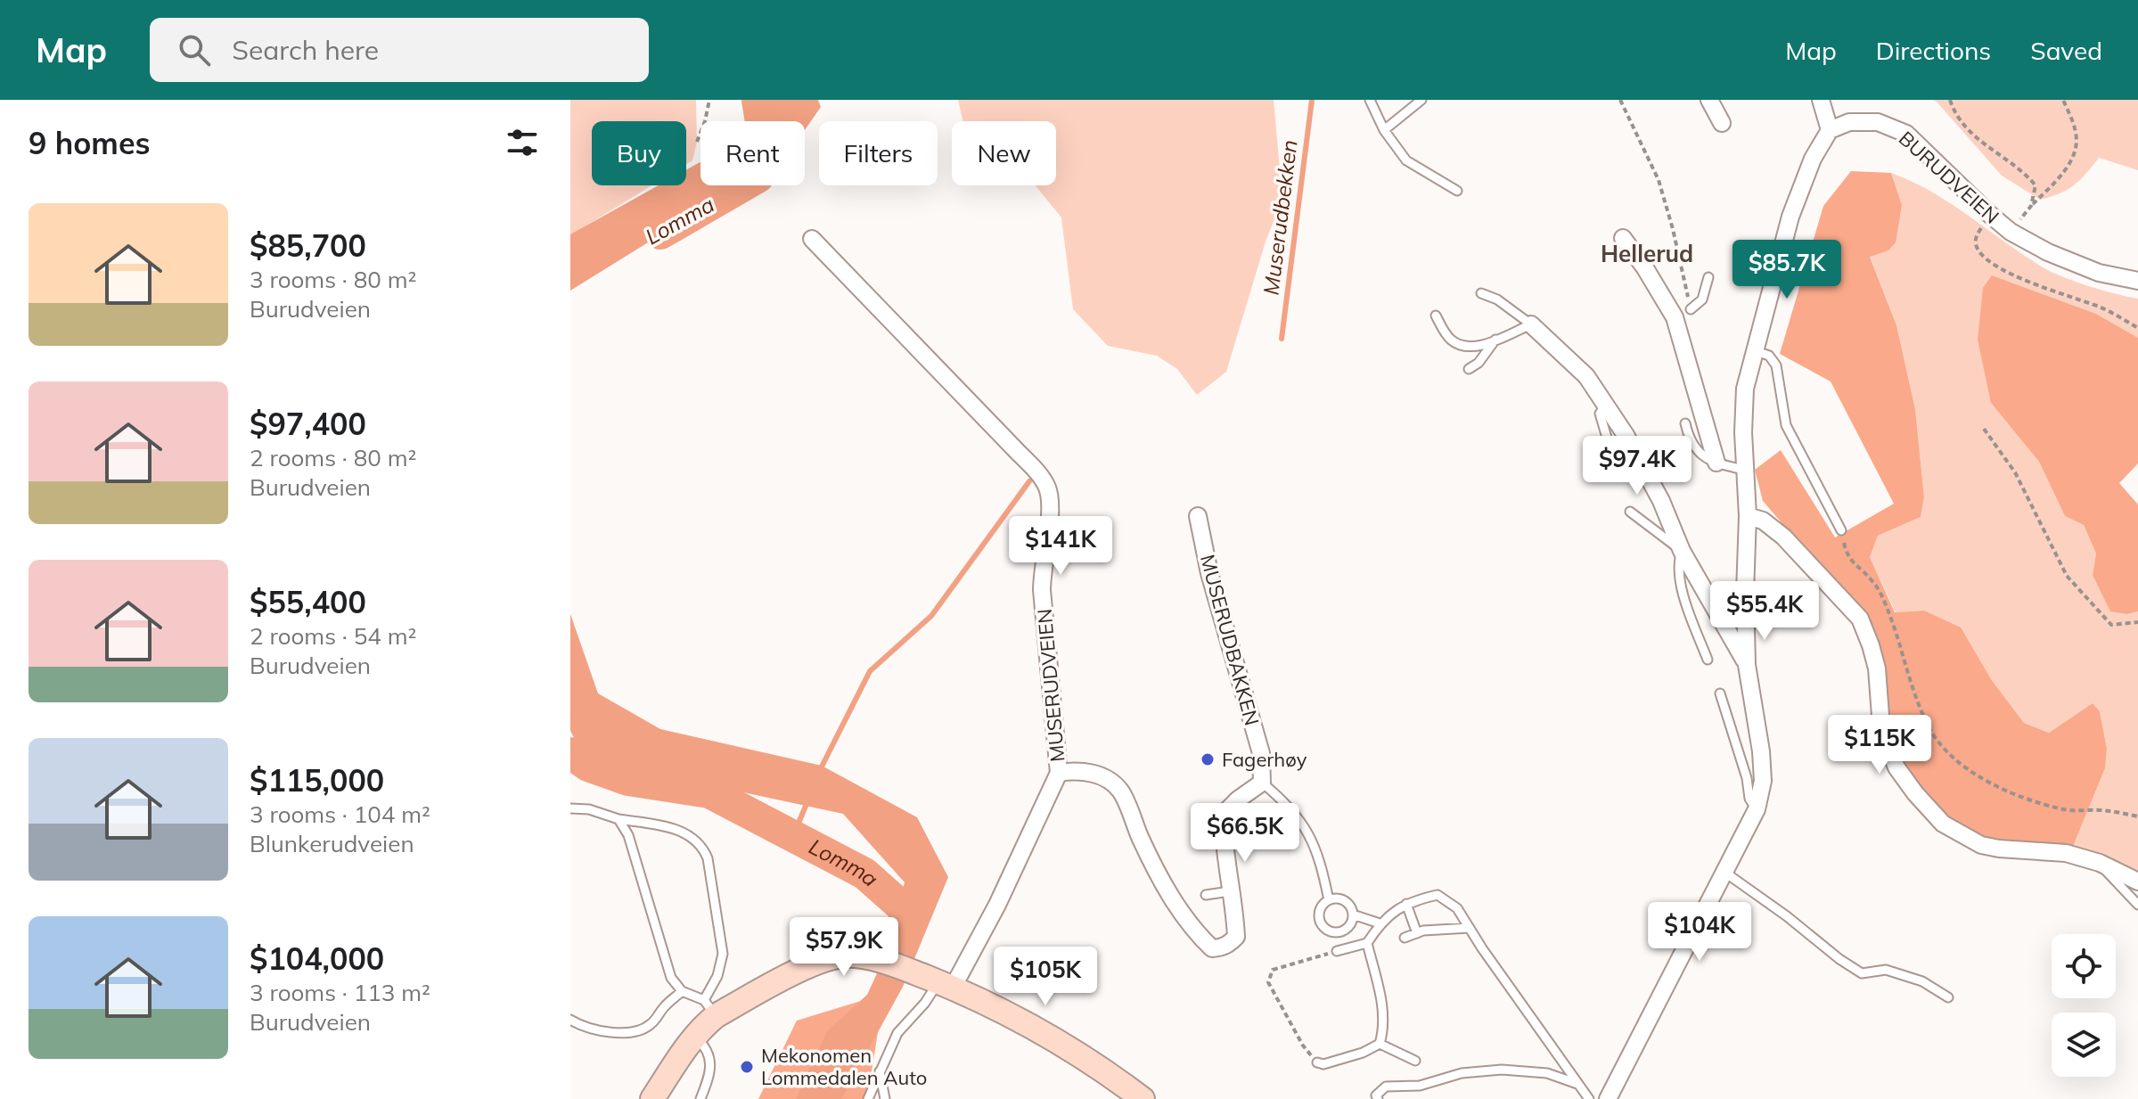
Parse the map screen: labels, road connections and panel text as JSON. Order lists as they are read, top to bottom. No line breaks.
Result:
{"streets":{"street":["BURUDVEIEN","MUSERUDBAKKEN","MUSERUDVEIEN"]},"districts":["Hellerud"],"water":["Muserudbekken","Lomma"],"places":["Fagerhøy","Mekonomen Lommedalen Auto"],"page":{"header":"Map","search":"Search here","nav":["Map","Directions","Saved"],"heading":"9 homes","chip":["Buy","Rent","Filters","New"],"list":[{"name":"$85,700","note":"3 rooms · 80 m² · Burudveien"},{"name":"$97,400","note":"2 rooms · 80 m² · Burudveien"},{"name":"$55,400","note":"2 rooms · 54 m² · Burudveien"},{"name":"$115,000","note":"3 rooms · 104 m² · Blunkerudveien"},{"name":"$104,000","note":"3 rooms · 113 m² · Burudveien"}],"price":["$85.7K","$97.4K","$141K","$55.4K","$115K","$66.5K","$104K","$57.9K","$105K"]}}
